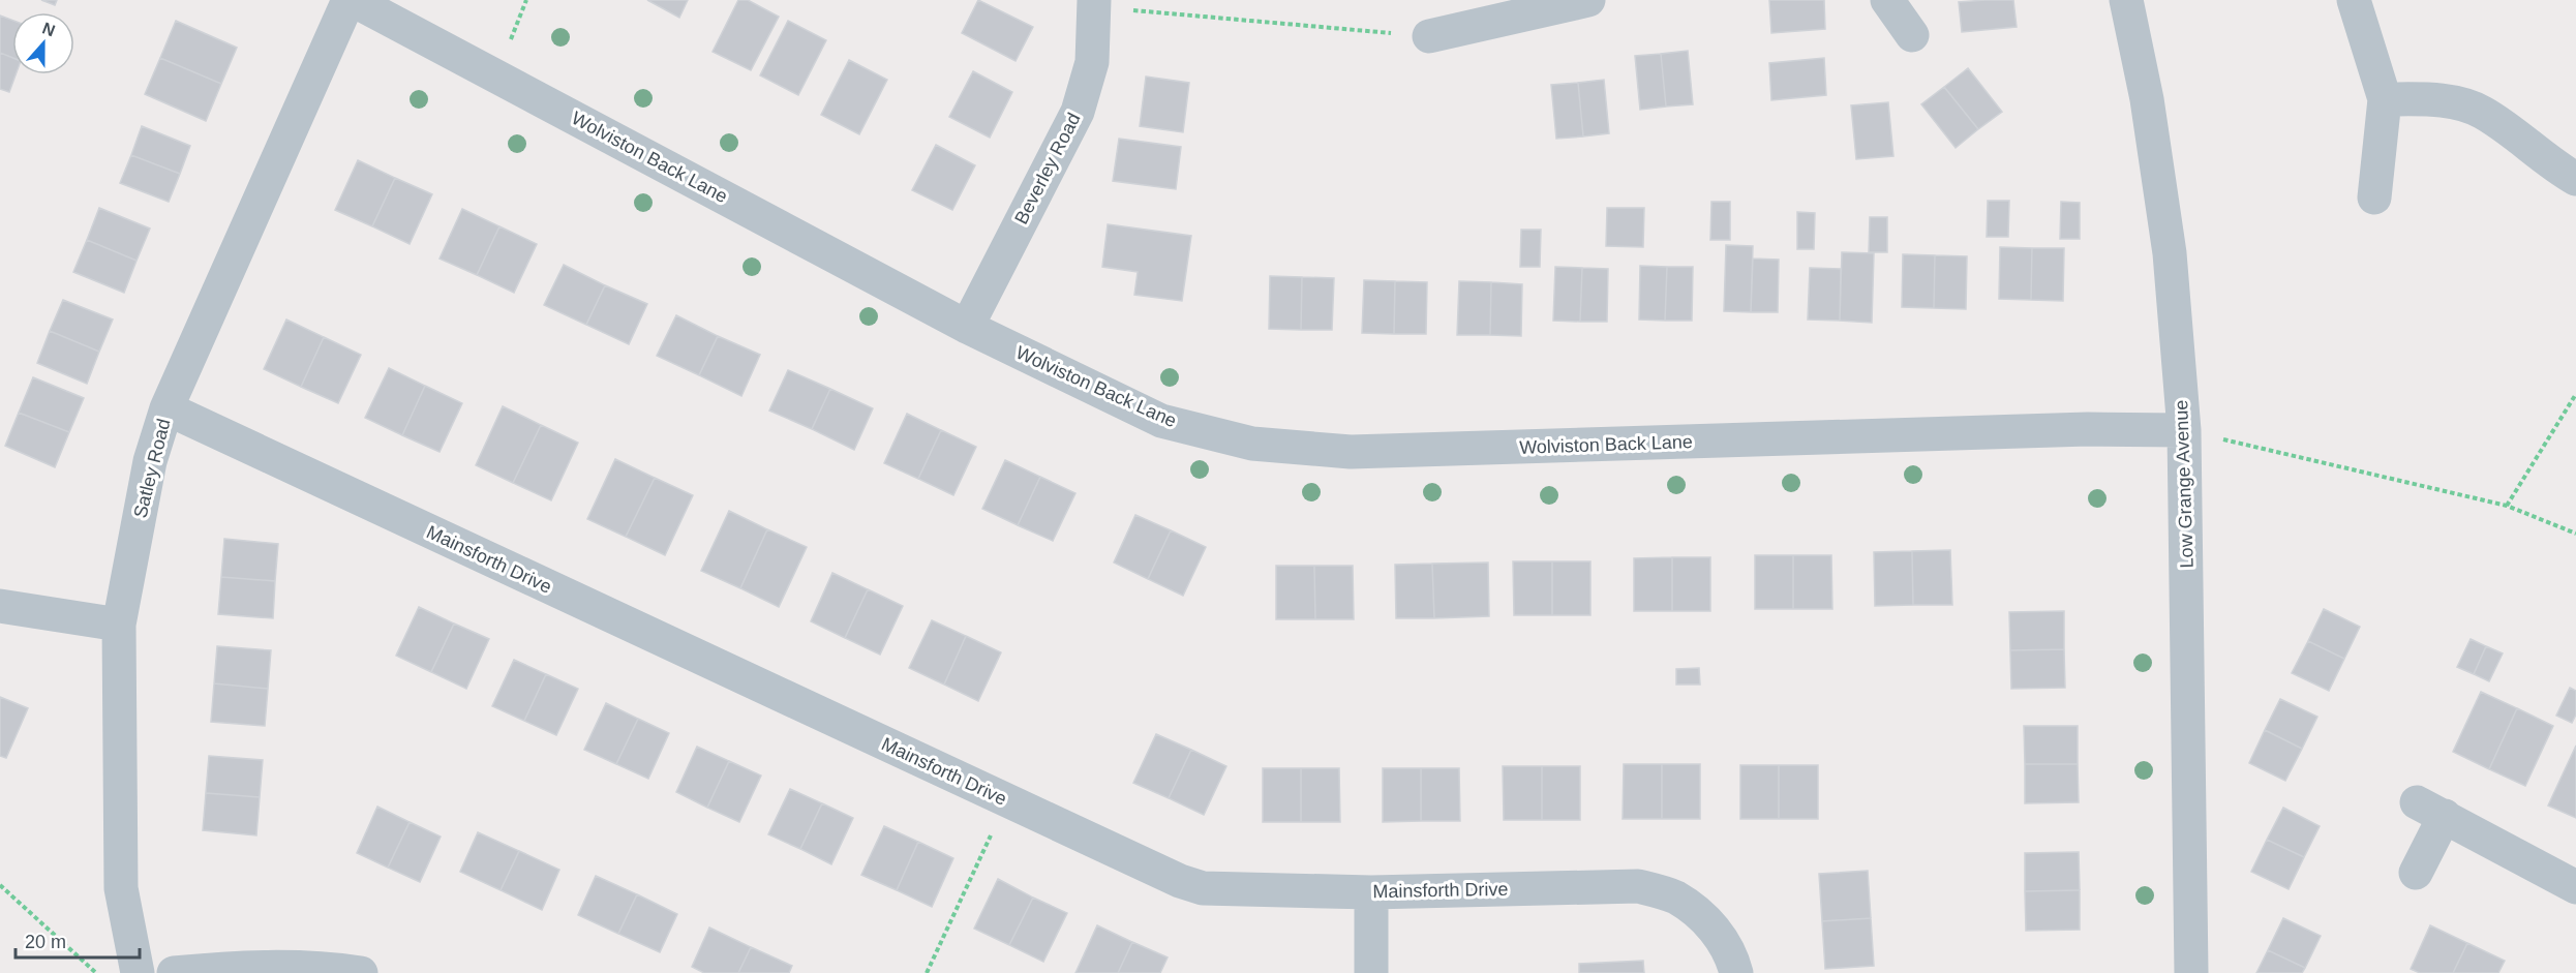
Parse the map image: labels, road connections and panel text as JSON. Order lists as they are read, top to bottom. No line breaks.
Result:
{"streets":{"street":["Wolviston Back Lane","Beverley Road","Satley Road","Low Grange Avenue","Mainsforth Drive"]},"crossings":[["Wolviston Back Lane","Beverley Road"],["Wolviston Back Lane","Satley Road"],["Wolviston Back Lane","Low Grange Avenue"],["Satley Road","Mainsforth Drive"]],"scale_bar":"20 m","north":"top"}
